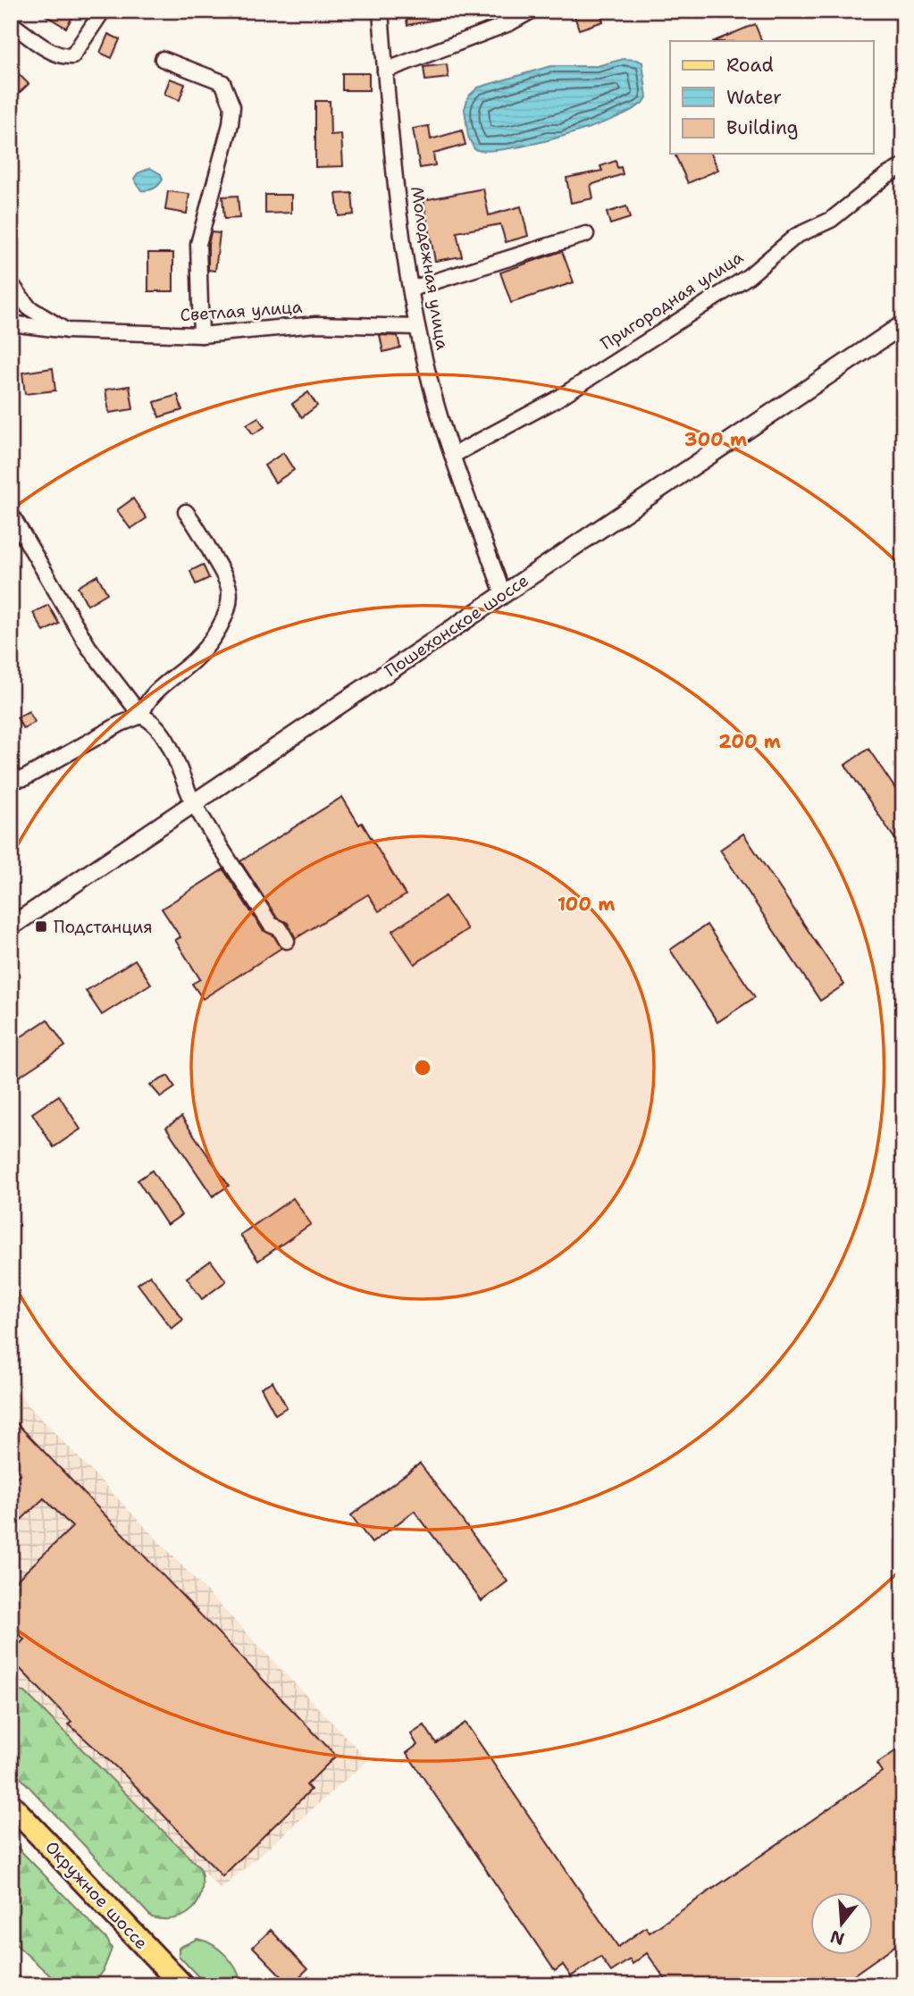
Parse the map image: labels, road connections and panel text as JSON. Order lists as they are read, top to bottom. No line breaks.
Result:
{"streets":{"main road":["Окружное шоссе"],"street":["Молодежная улица","Пригородная улица","Светлая улица","Пошехонское шоссе"]},"crossings":[["Молодежная улица","Пригородная улица"],["Молодежная улица","Светлая улица"],["Молодежная улица","Пошехонское шоссе"]],"places":{"transit":["Подстанция"]},"legend":["Road","Water","Building"],"north":"bottom","rings":["300 m","200 m","100 m"]}
